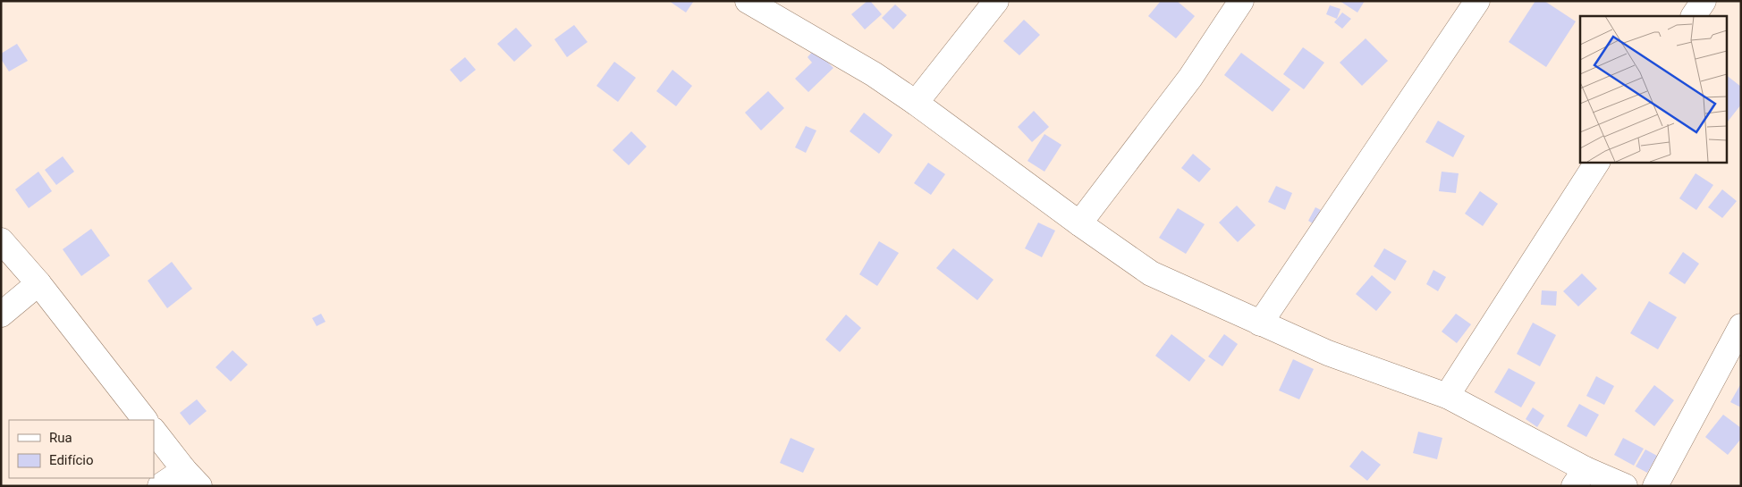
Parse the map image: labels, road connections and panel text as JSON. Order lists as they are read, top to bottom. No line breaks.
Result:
{"legend":["Rua","Edifício"]}
